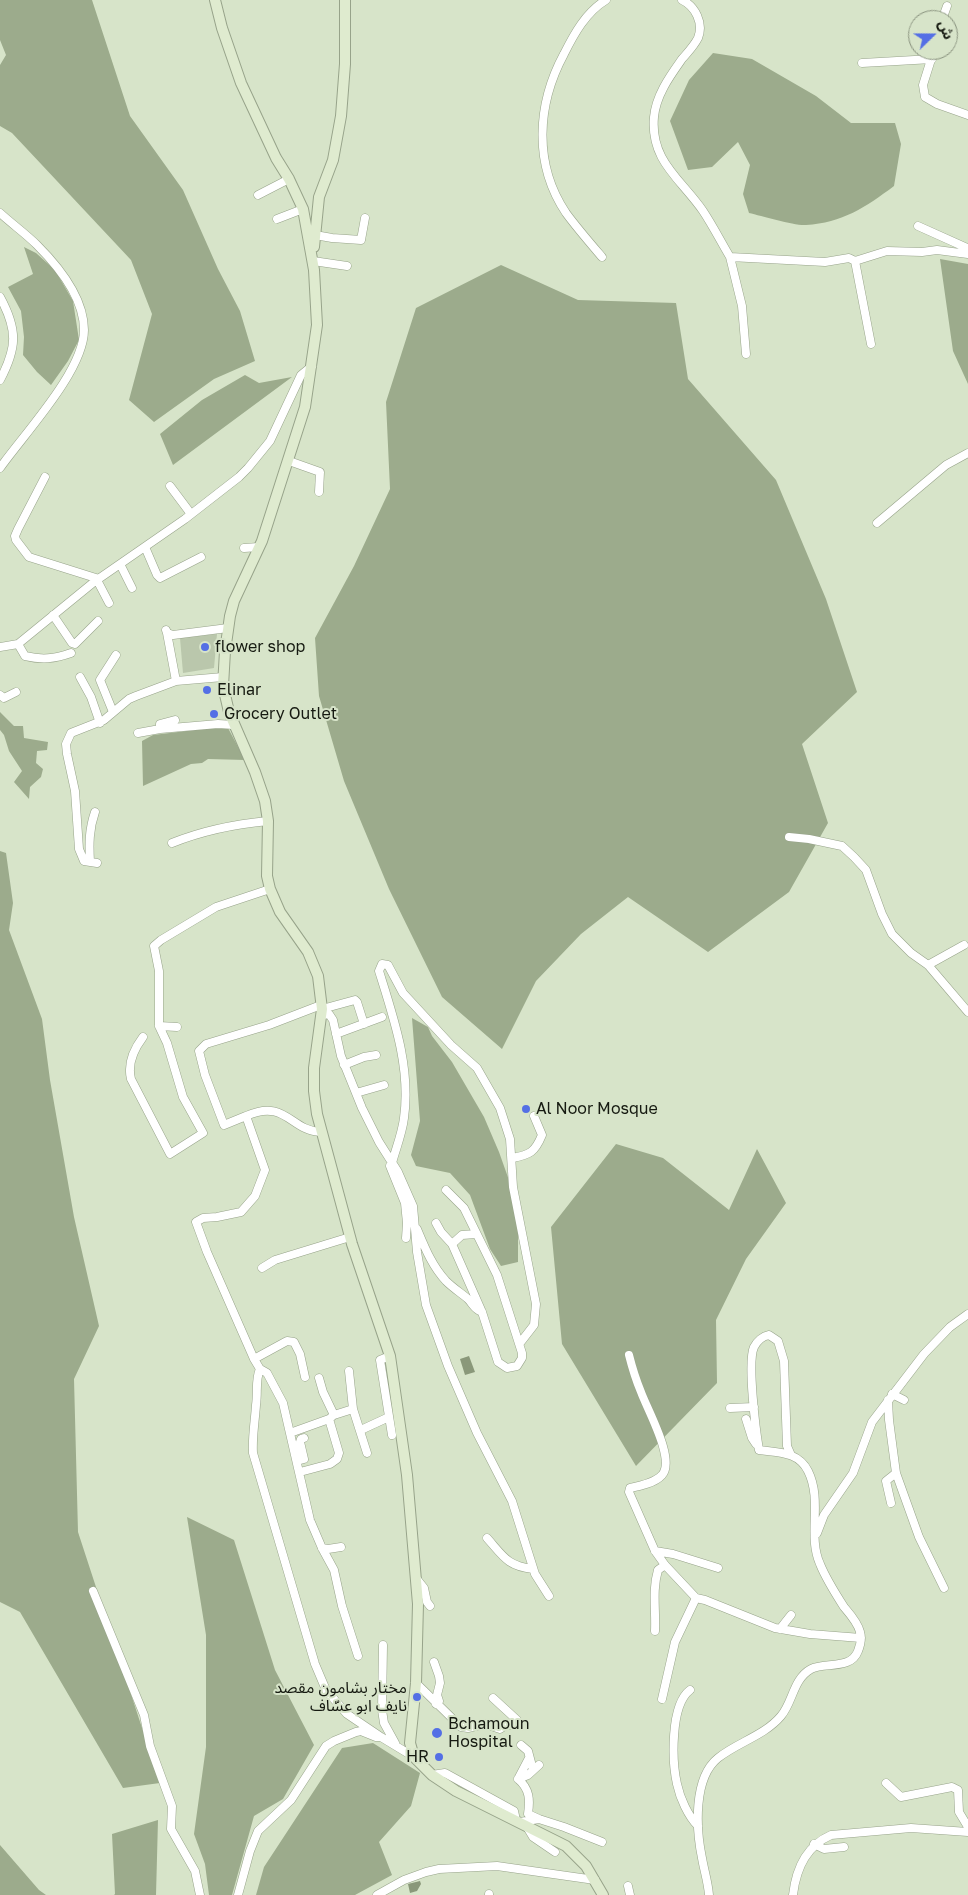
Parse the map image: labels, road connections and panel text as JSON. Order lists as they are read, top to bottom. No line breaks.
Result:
{"places":["flower shop","Elinar","Grocery Outlet","Al Noor Mosque","مختار بشامون مقصد نايف ابو عسّاف","Bchamoun Hospital","HR"],"north":"right"}
